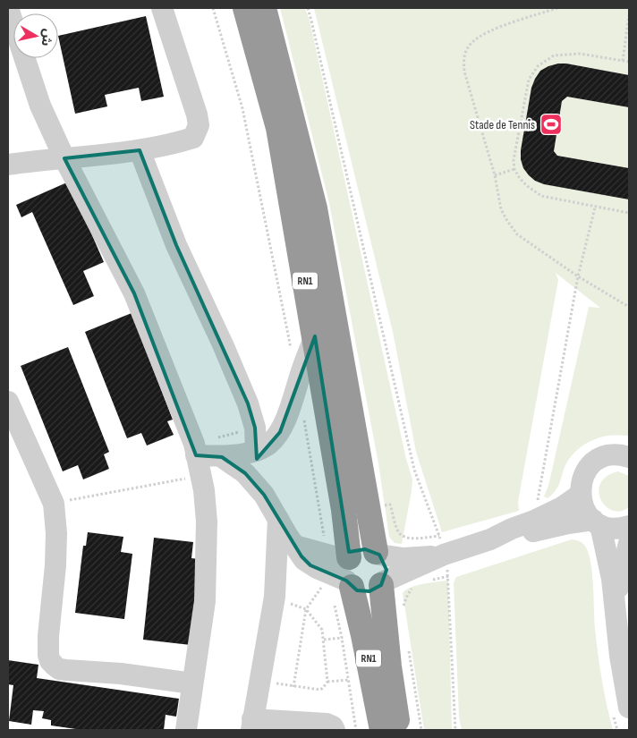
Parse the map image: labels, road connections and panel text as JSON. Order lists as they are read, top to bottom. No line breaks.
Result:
{"streets":{"highway":["RN1"]},"places":{"sports":["Stade de Tennis"]},"north":"right"}
